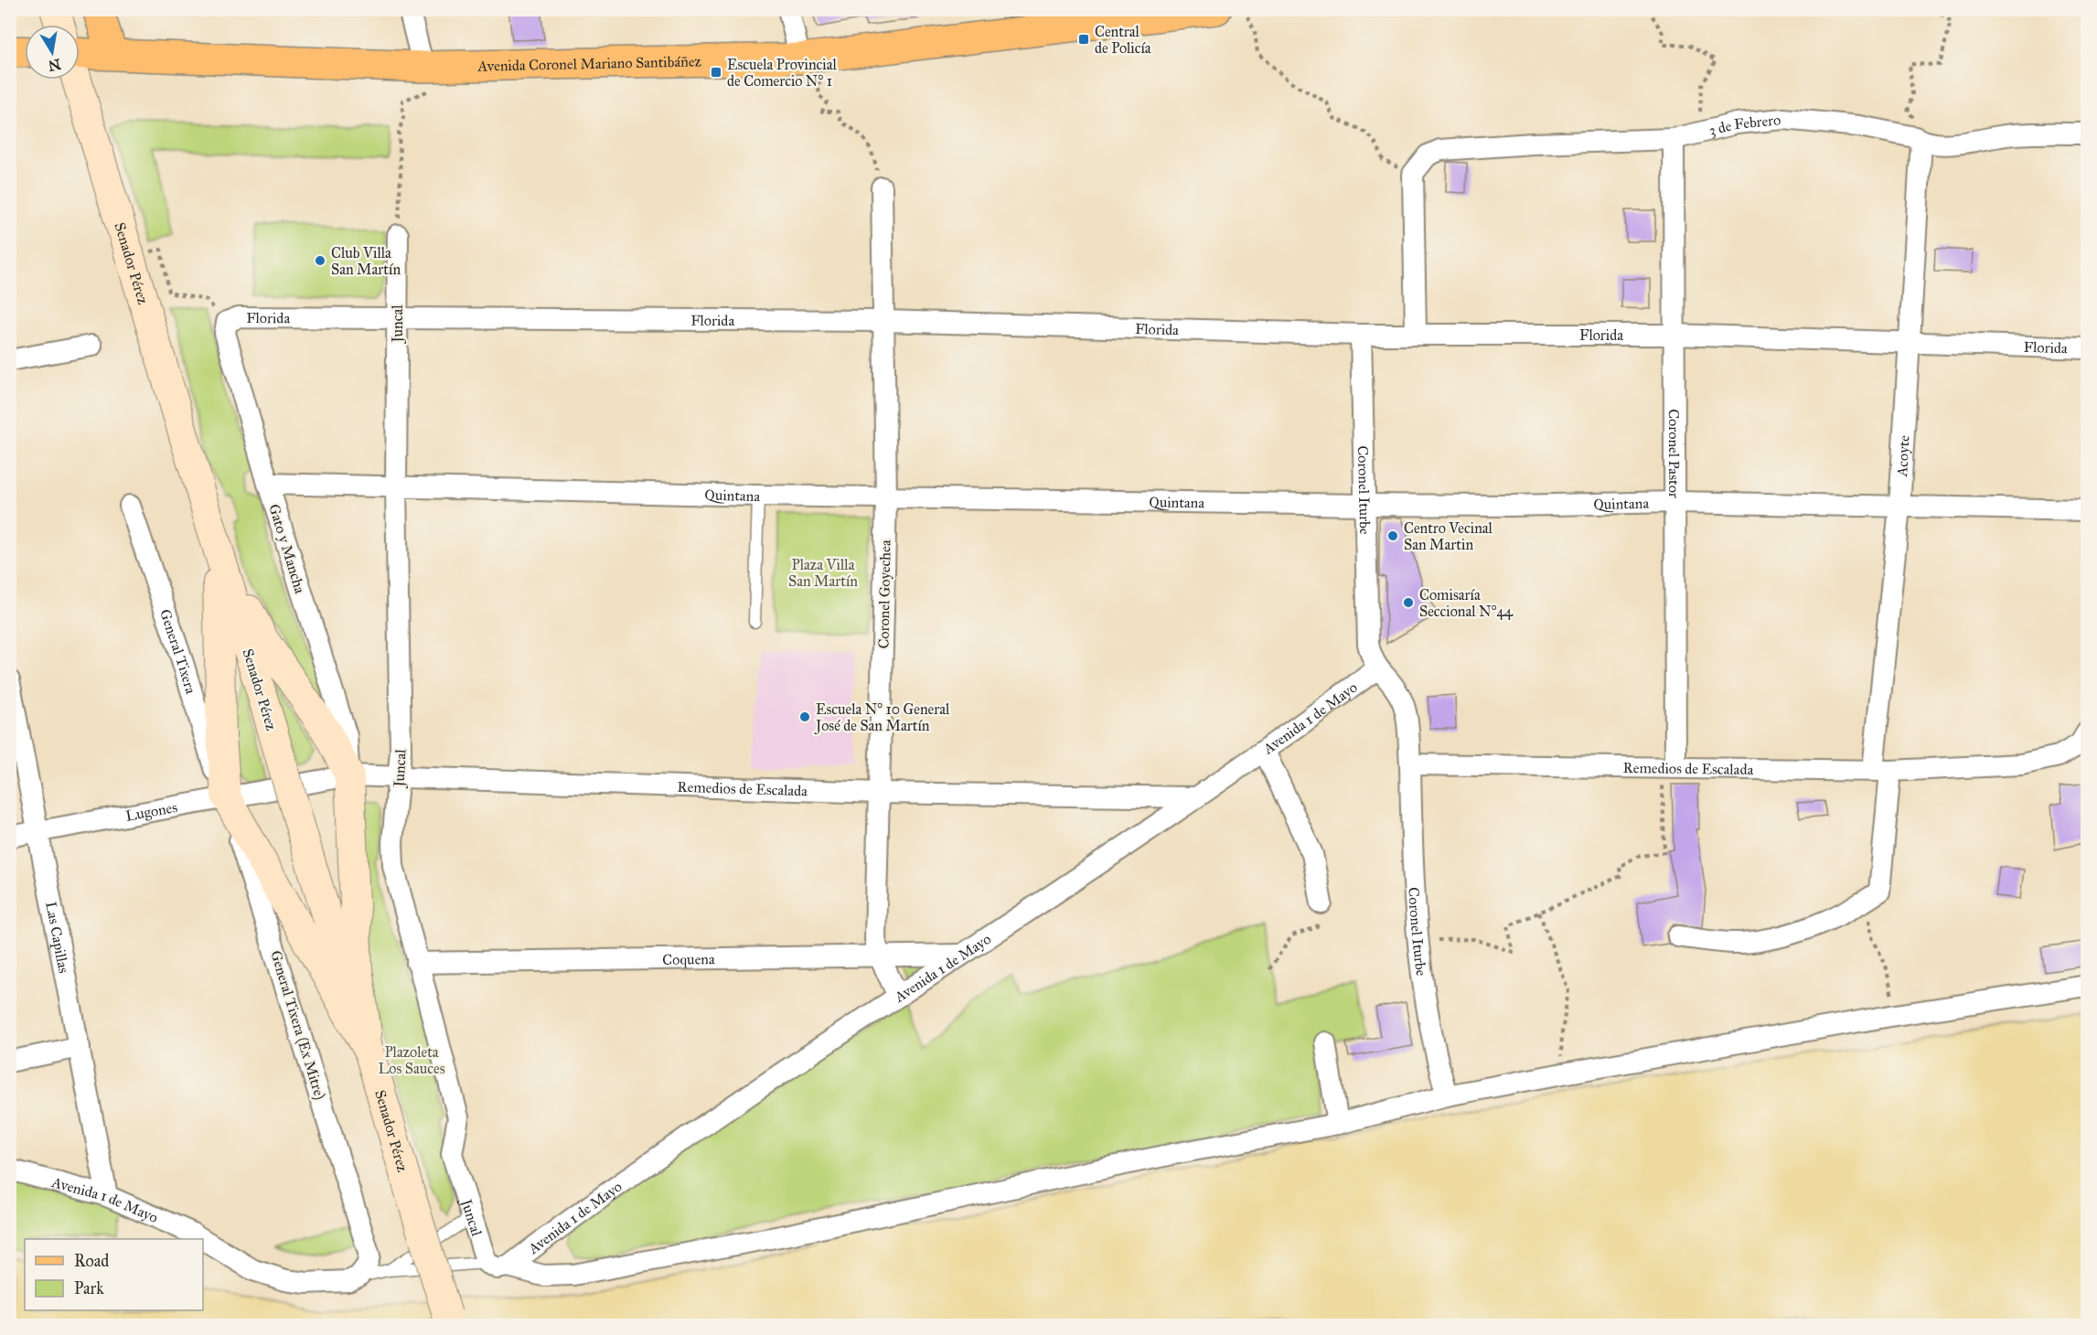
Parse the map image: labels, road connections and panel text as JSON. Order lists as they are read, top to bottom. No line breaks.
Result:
{"streets":{"main road":["Avenida Coronel Mariano Santibáñez","Senador Pérez"],"street":["3 de Febrero","Florida","Juncal","Coronel Pastor","Acoyte","Coronel Iturbe","Quintana","Gato y Mancha","Coronel Goyechea","General Tixera","Avenida 1 de Mayo","Remedios de Escalada","Lugones","Las Capillas","Coquena","General Tixera (Ex Mitre)"]},"crossings":[["Avenida Coronel Mariano Santibáñez","Senador Pérez"],["3 de Febrero","Florida"],["3 de Febrero","Coronel Pastor"],["3 de Febrero","Acoyte"],["Florida","Juncal"],["Florida","Coronel Pastor"],["Florida","Acoyte"],["Florida","Coronel Iturbe"],["Florida","Gato y Mancha"],["Florida","Coronel Goyechea"],["Juncal","Quintana"],["Juncal","Remedios de Escalada"],["Juncal","Coquena"],["Coronel Pastor","Quintana"],["Coronel Pastor","Remedios de Escalada"],["Acoyte","Quintana"],["Acoyte","Remedios de Escalada"],["Coronel Iturbe","Quintana"],["Coronel Iturbe","Avenida 1 de Mayo"],["Coronel Iturbe","Remedios de Escalada"],["Quintana","Gato y Mancha"],["Quintana","Coronel Goyechea"],["Gato y Mancha","Remedios de Escalada"],["Coronel Goyechea","Avenida 1 de Mayo"],["Coronel Goyechea","Remedios de Escalada"],["Coronel Goyechea","Coquena"],["General Tixera","Lugones"],["General Tixera","General Tixera (Ex Mitre)"],["Avenida 1 de Mayo","Remedios de Escalada"],["Avenida 1 de Mayo","Las Capillas"],["Avenida 1 de Mayo","Coquena"],["Avenida 1 de Mayo","General Tixera (Ex Mitre)"],["Remedios de Escalada","Lugones"],["Lugones","Las Capillas"],["Lugones","General Tixera (Ex Mitre)"]],"parks":["Plaza Villa San Martín","Plazoleta Los Sauces"],"places":{"transit":["Central de Policía","Escuela Provincial de Comercio N° 1"],"other":["Club Villa San Martín","Centro Vecinal San Martin","Comisaría Seccional N°44","Escuela N° 10 General José de San Martín"]},"legend":["Road","Park"],"north":"bottom"}
